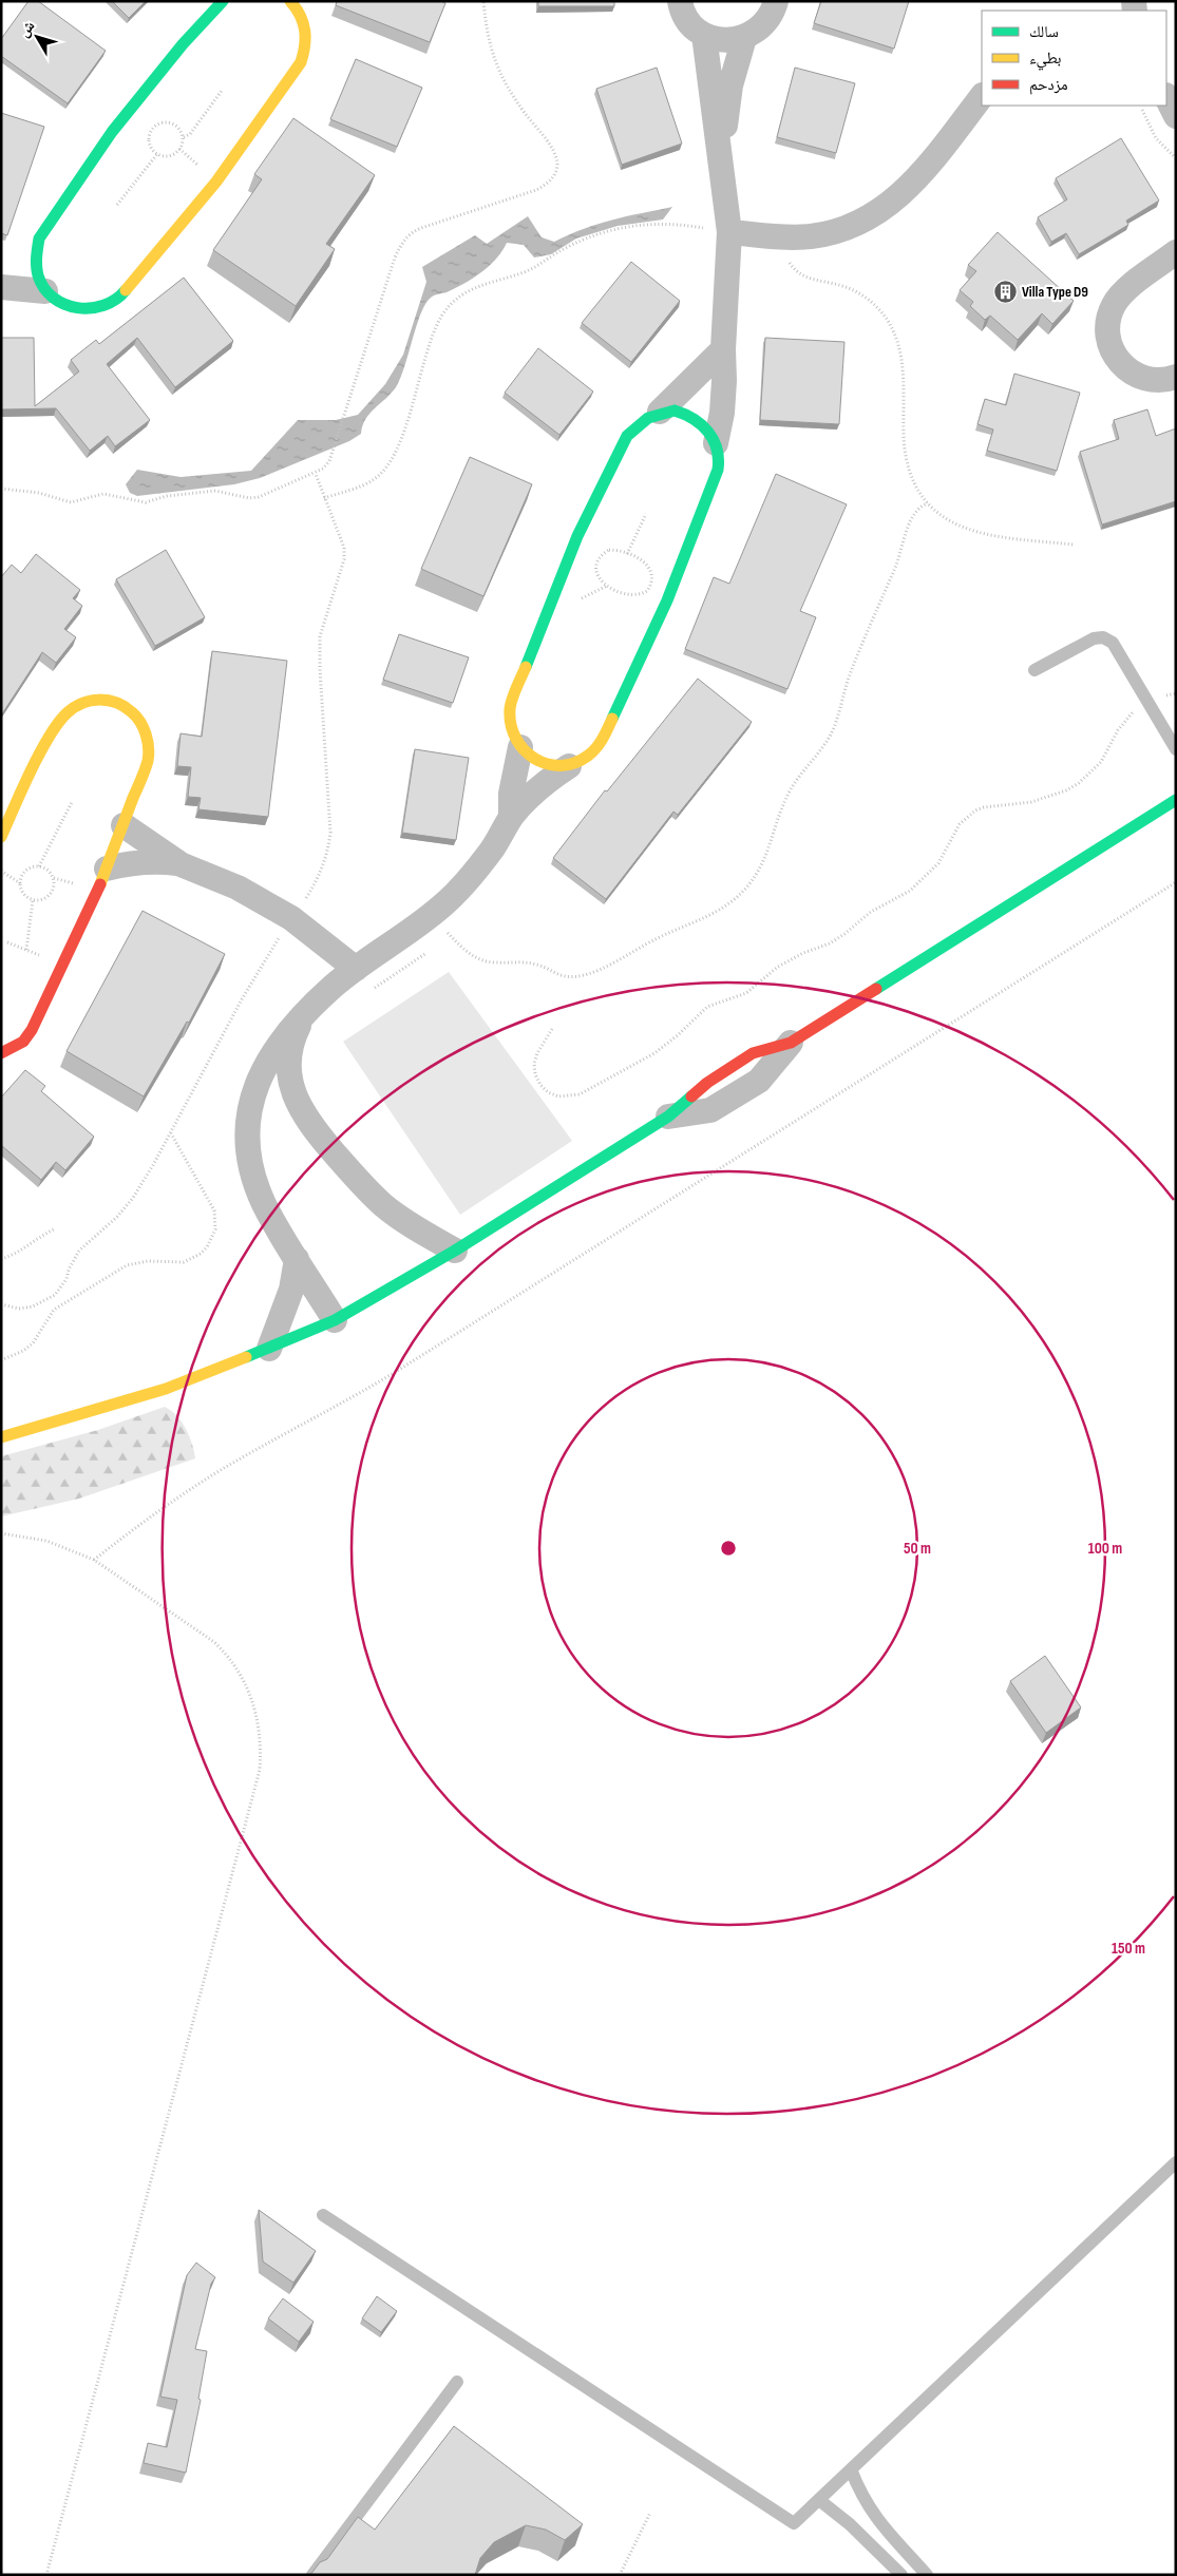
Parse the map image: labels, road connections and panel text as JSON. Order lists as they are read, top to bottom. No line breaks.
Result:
{"places":{"building":["Villa Type D9"]},"legend":["سالك","بطيء","مزدحم"],"north":"top left","rings":["50 m","100 m","150 m"]}
